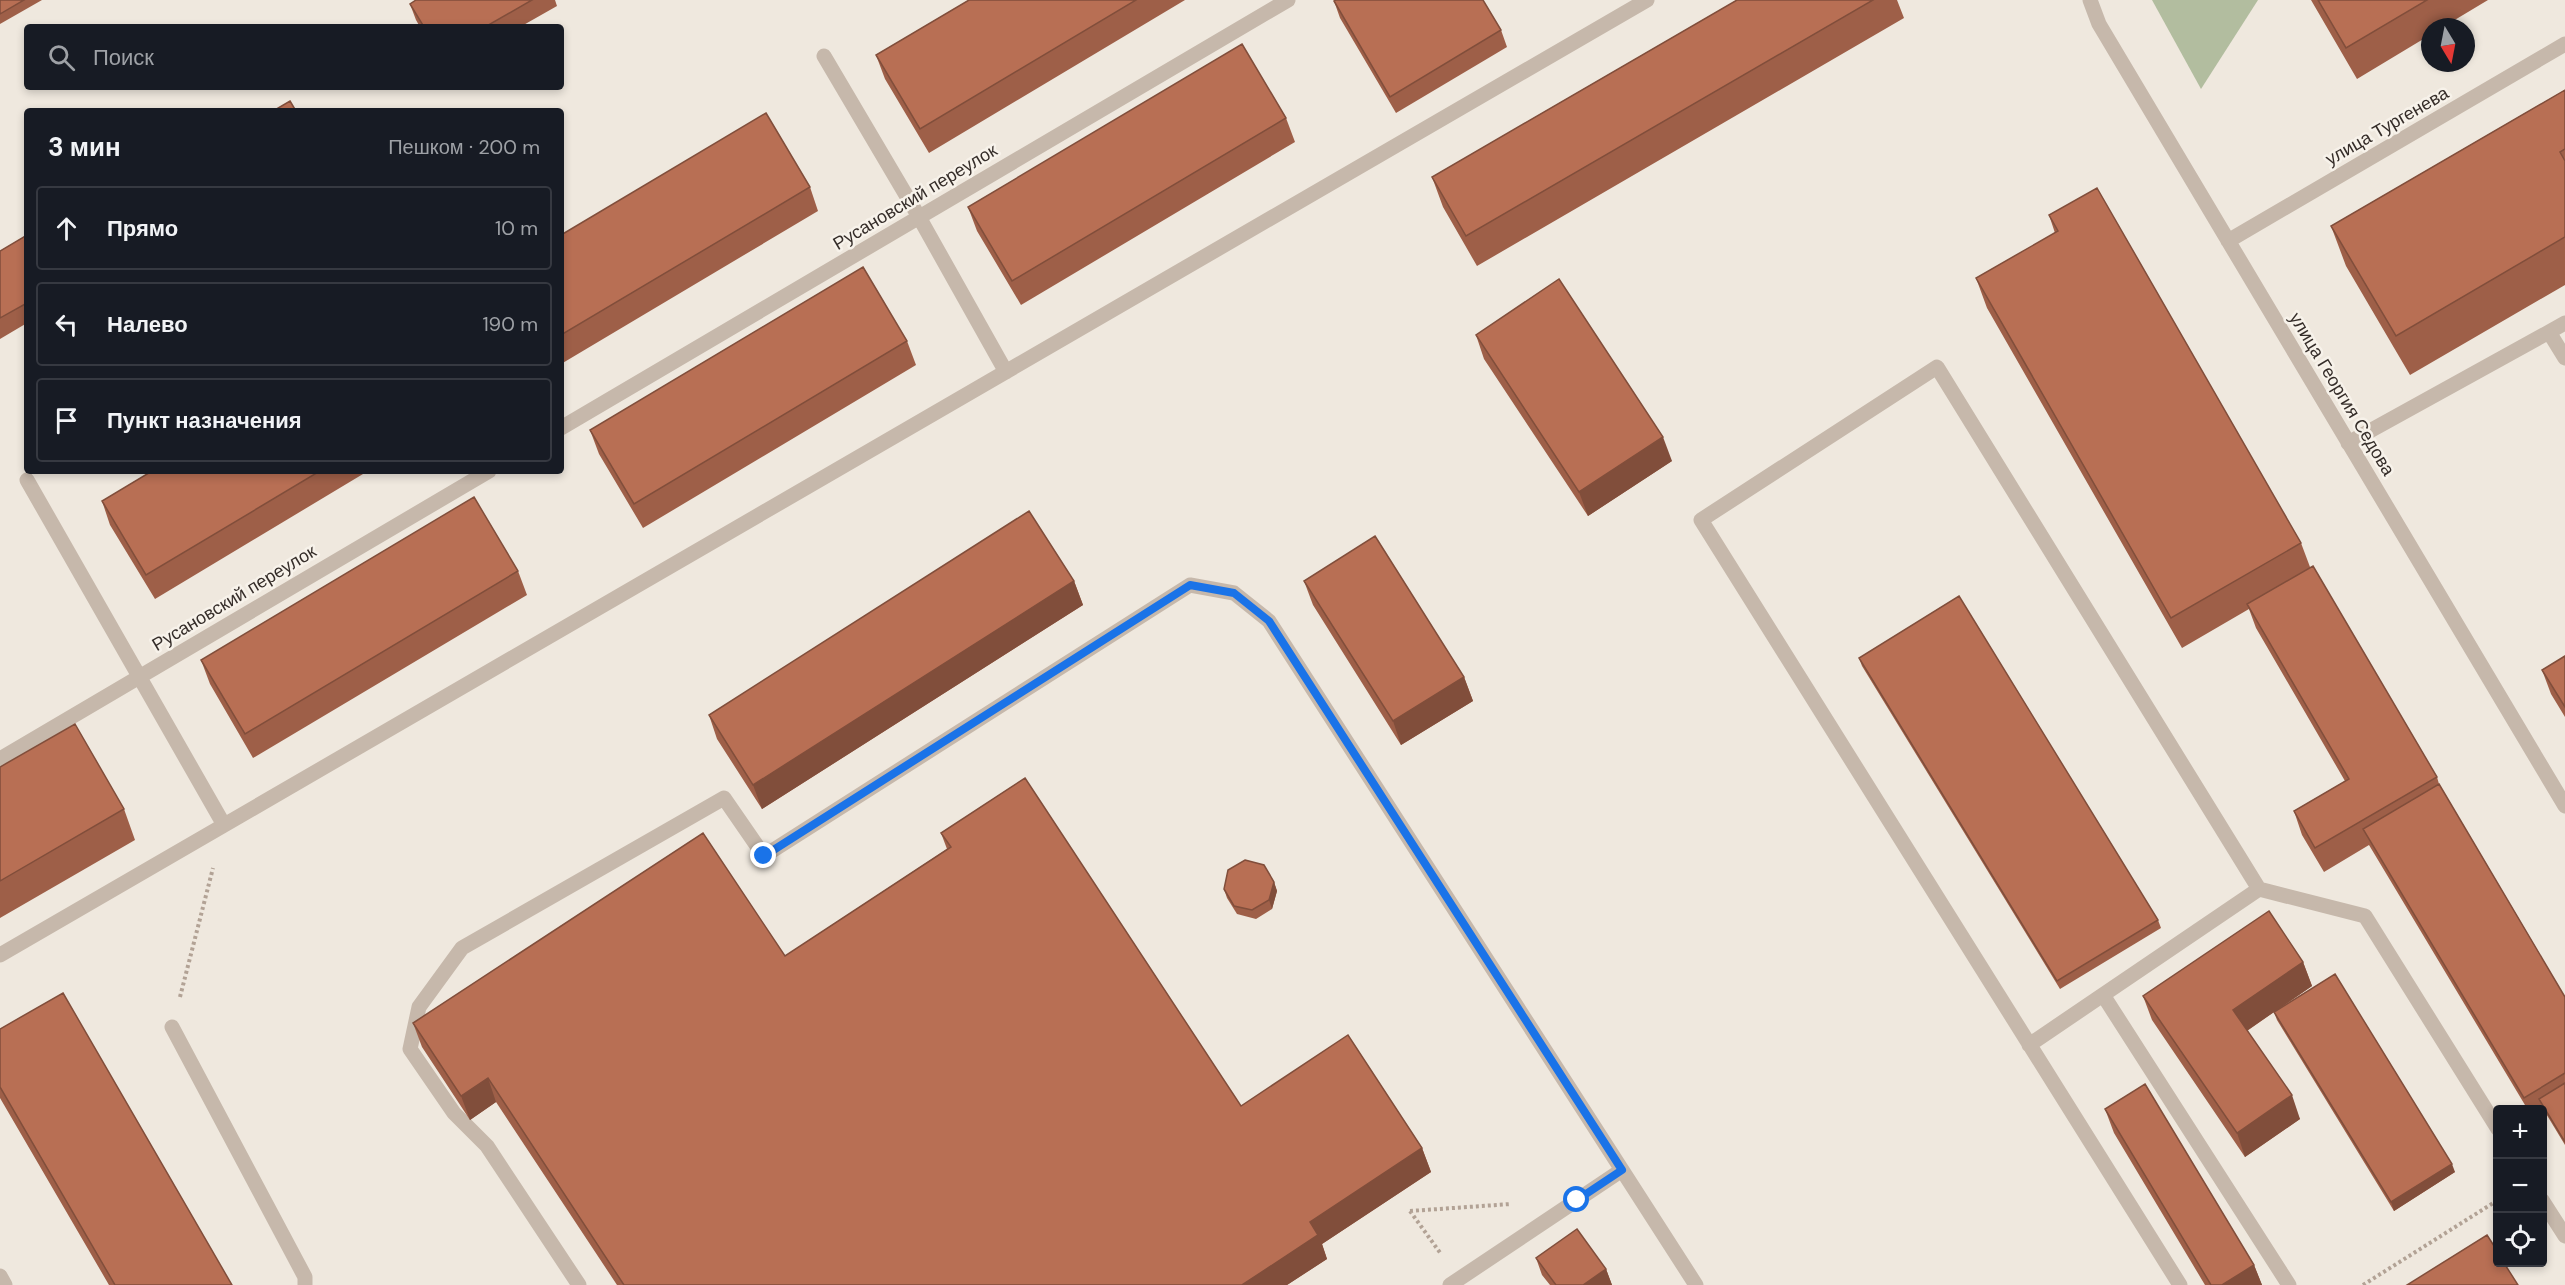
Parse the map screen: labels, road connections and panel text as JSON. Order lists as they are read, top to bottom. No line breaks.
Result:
{"streets":{"street":["улица Тургенева","Русановский переулок","улица Георгия Седова"]},"crossings":[["улица Тургенева","улица Георгия Седова"]],"north":"bottom","page":{"search":"Поиск","heading":["3 мин","Пешком · 200 m"],"list":[["Прямо","10 m"],["Налево","190 m"],"Пункт назначения"],"map_buttons":["+","−"]}}
